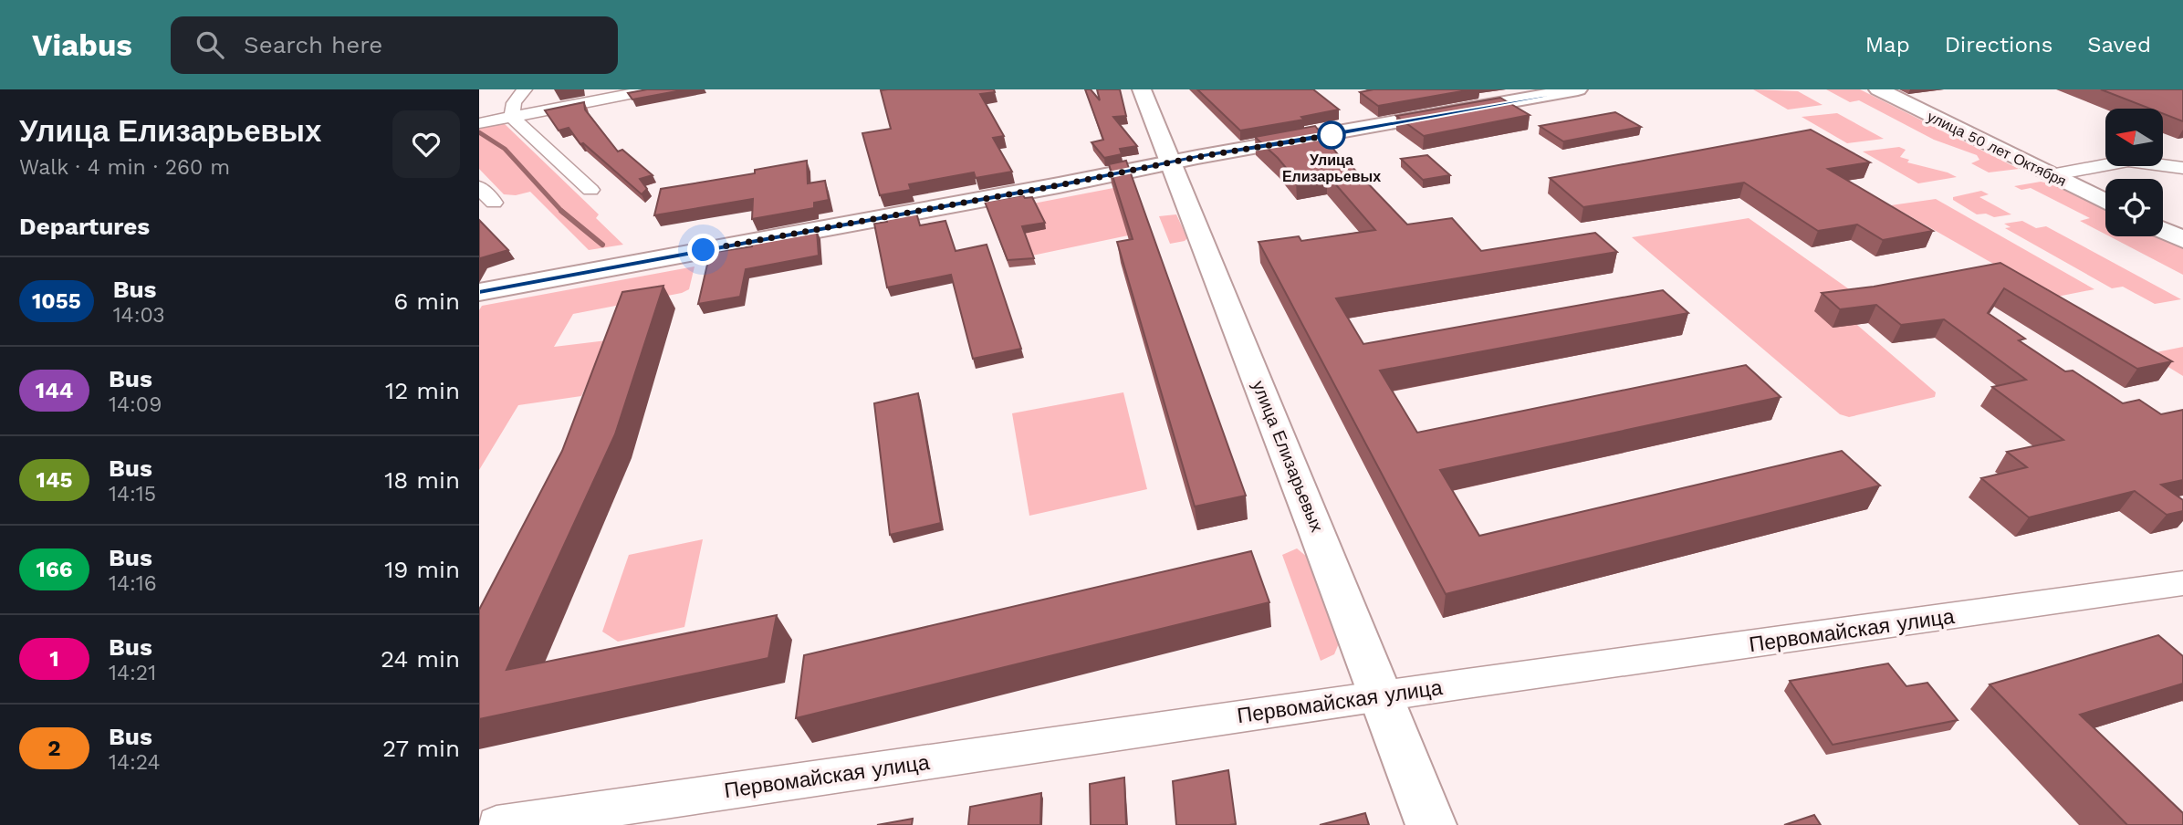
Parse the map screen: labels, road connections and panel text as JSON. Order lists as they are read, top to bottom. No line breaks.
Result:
{"streets":{"street":["улица 50 лет Октября","улица Елизарьевых","Первомайская улица"]},"crossings":[["улица Елизарьевых","Первомайская улица"]],"places":["Улица Елизарьевых"],"lines":["bus line 1055"],"north":"left","page":{"header":"Viabus","search":"Search here","nav":["Map","Directions","Saved"],"heading":[["Улица Елизарьевых","Walk · 4 min · 260 m"],"Departures"],"list":[{"mark":"1055","name":"Bus","note":"14:03","value":"6 min"},{"mark":"144","name":"Bus","note":"14:09","value":"12 min"},{"mark":"145","name":"Bus","note":"14:15","value":"18 min"},{"mark":"166","name":"Bus","note":"14:16","value":"19 min"},{"mark":"1","name":"Bus","note":"14:21","value":"24 min"},{"mark":"2","name":"Bus","note":"14:24","value":"27 min"}]}}
